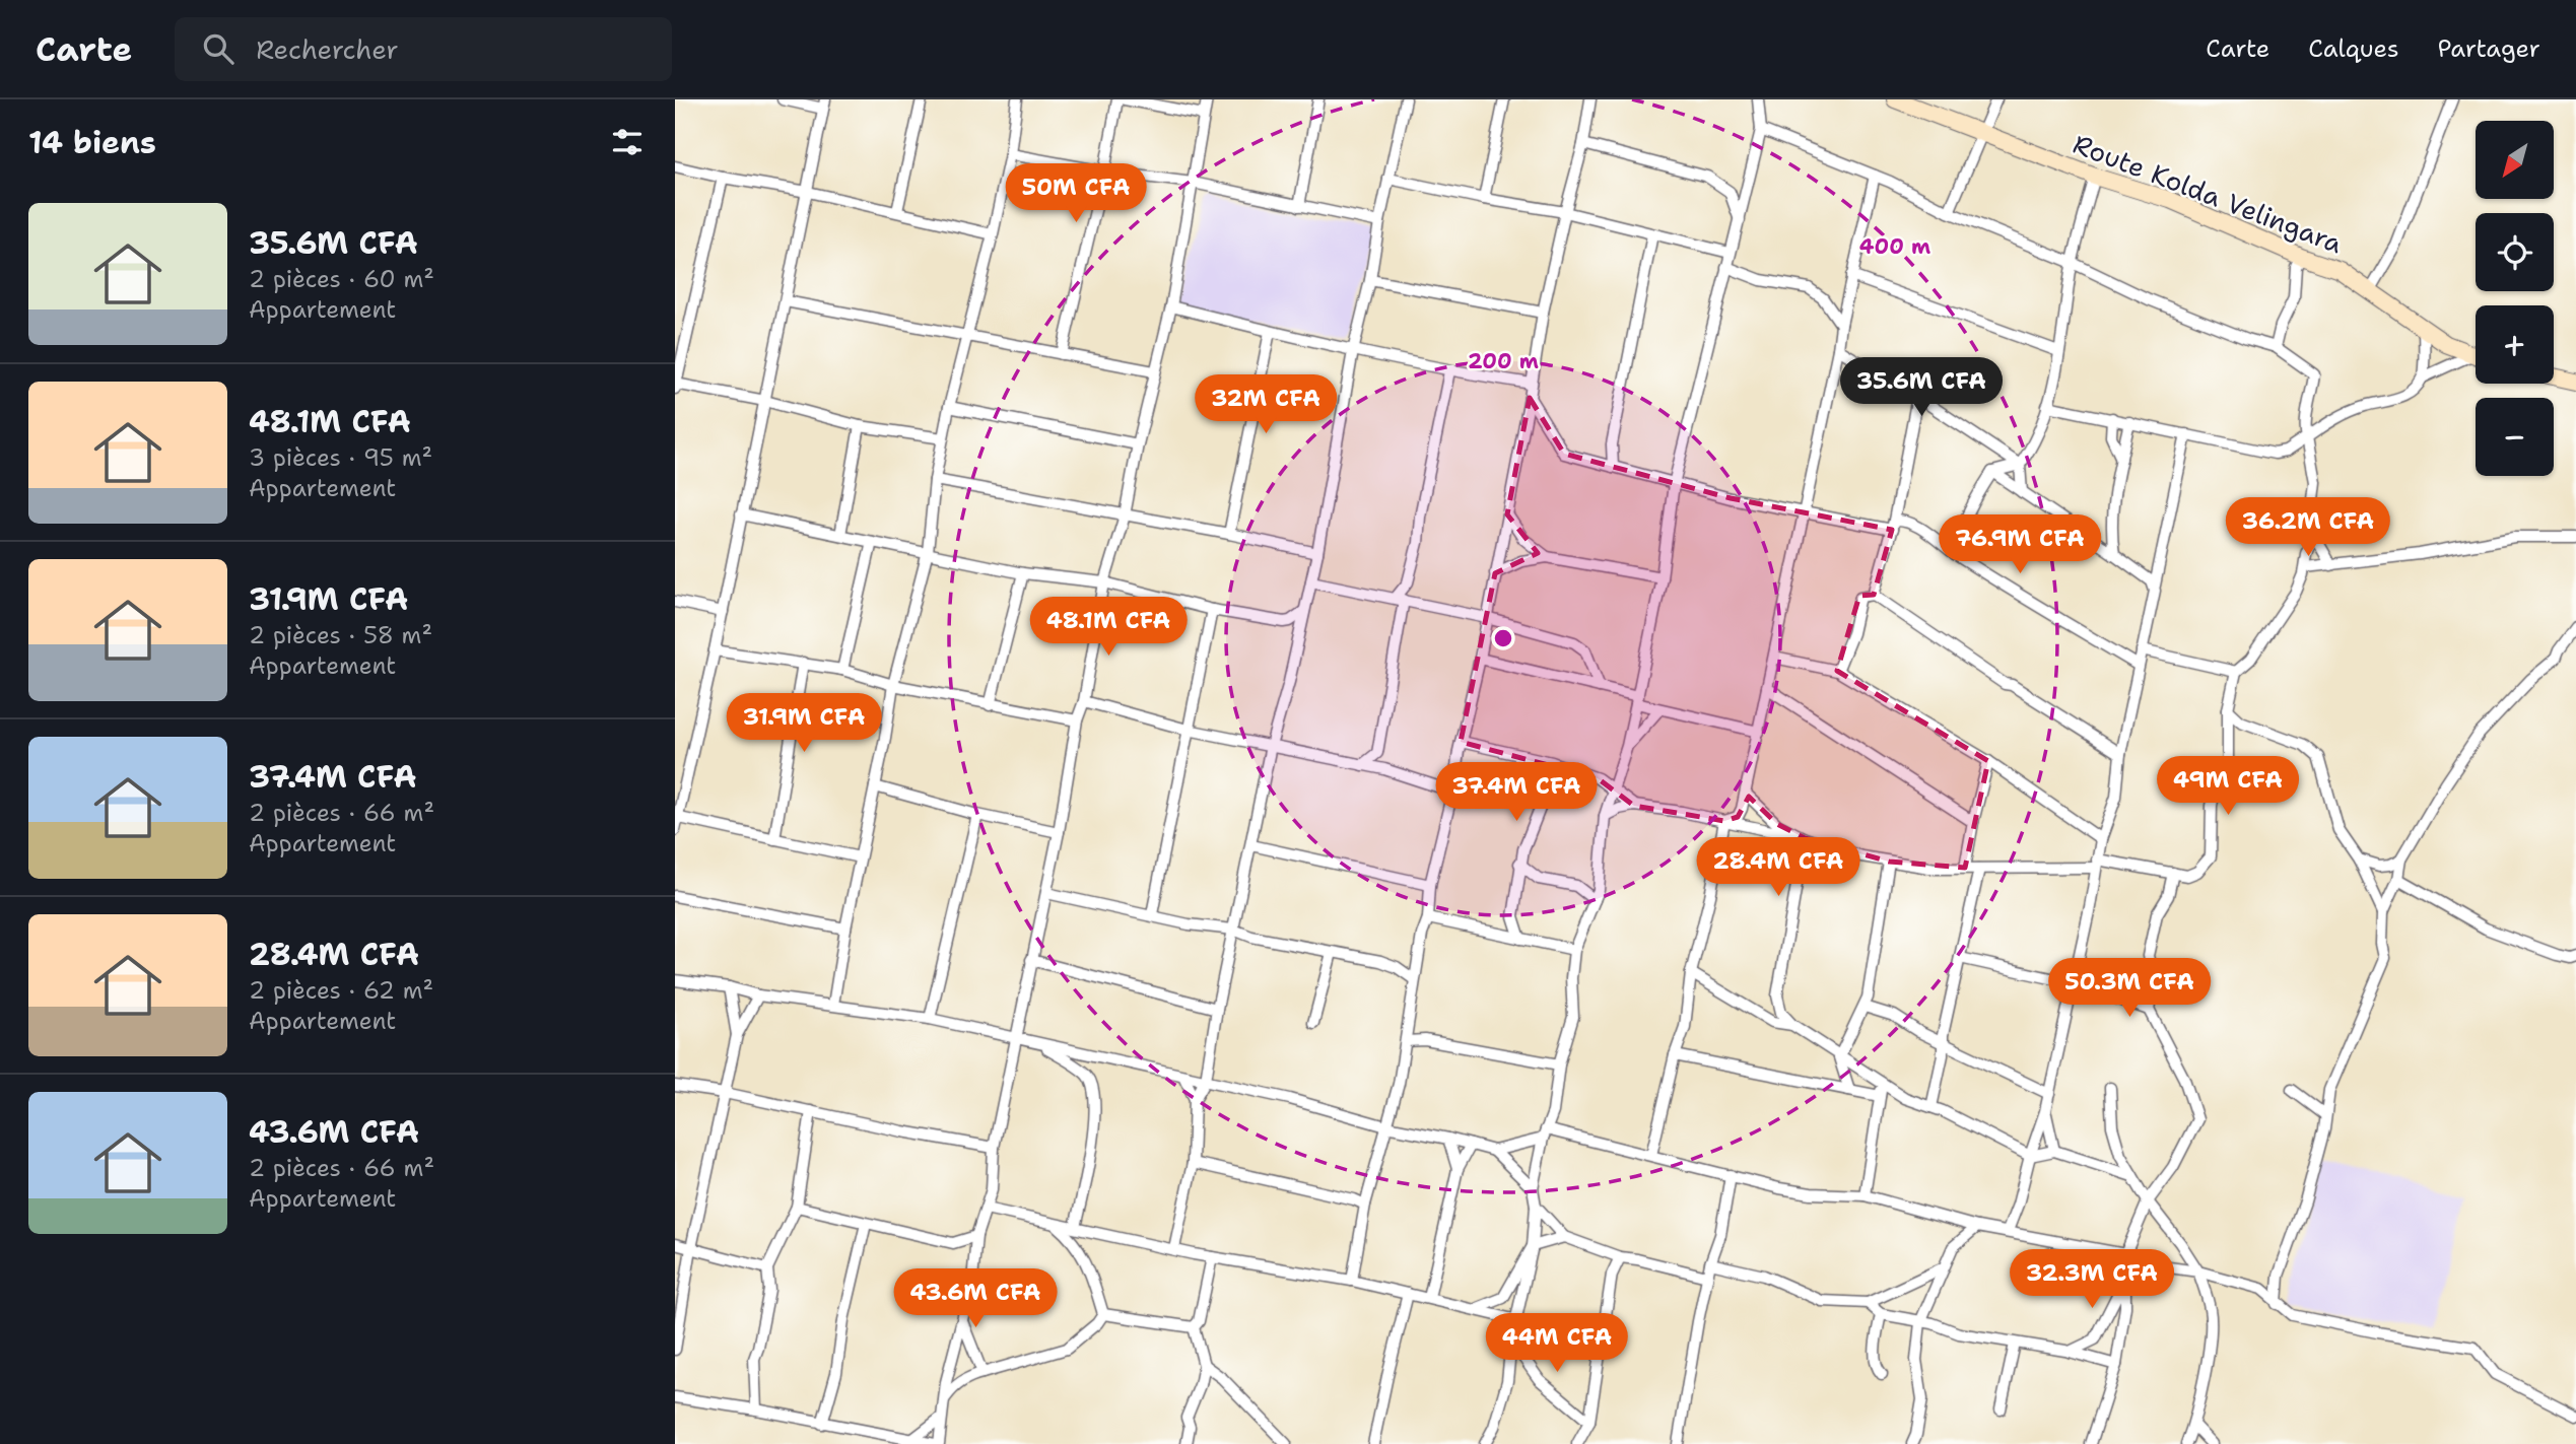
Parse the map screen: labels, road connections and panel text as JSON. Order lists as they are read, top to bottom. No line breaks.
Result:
{"streets":{"main road":["Route Kolda Velingara"]},"north":"bottom left","page":{"header":"Carte","search":"Rechercher","nav":["Carte","Calques","Partager"],"heading":"14 biens","map_buttons":["+","−"],"price":["50M CFA","35.6M CFA","32M CFA","36.2M CFA","76.9M CFA","48.1M CFA","31.9M CFA","49M CFA","37.4M CFA","28.4M CFA","50.3M CFA","32.3M CFA","43.6M CFA","44M CFA"],"list":[{"name":"35.6M CFA","note":"2 pièces · 60 m² · Appartement"},{"name":"48.1M CFA","note":"3 pièces · 95 m² · Appartement"},{"name":"31.9M CFA","note":"2 pièces · 58 m² · Appartement"},{"name":"37.4M CFA","note":"2 pièces · 66 m² · Appartement"},{"name":"28.4M CFA","note":"2 pièces · 62 m² · Appartement"},{"name":"43.6M CFA","note":"2 pièces · 66 m² · Appartement"}]},"rings":["400 m","200 m"]}
